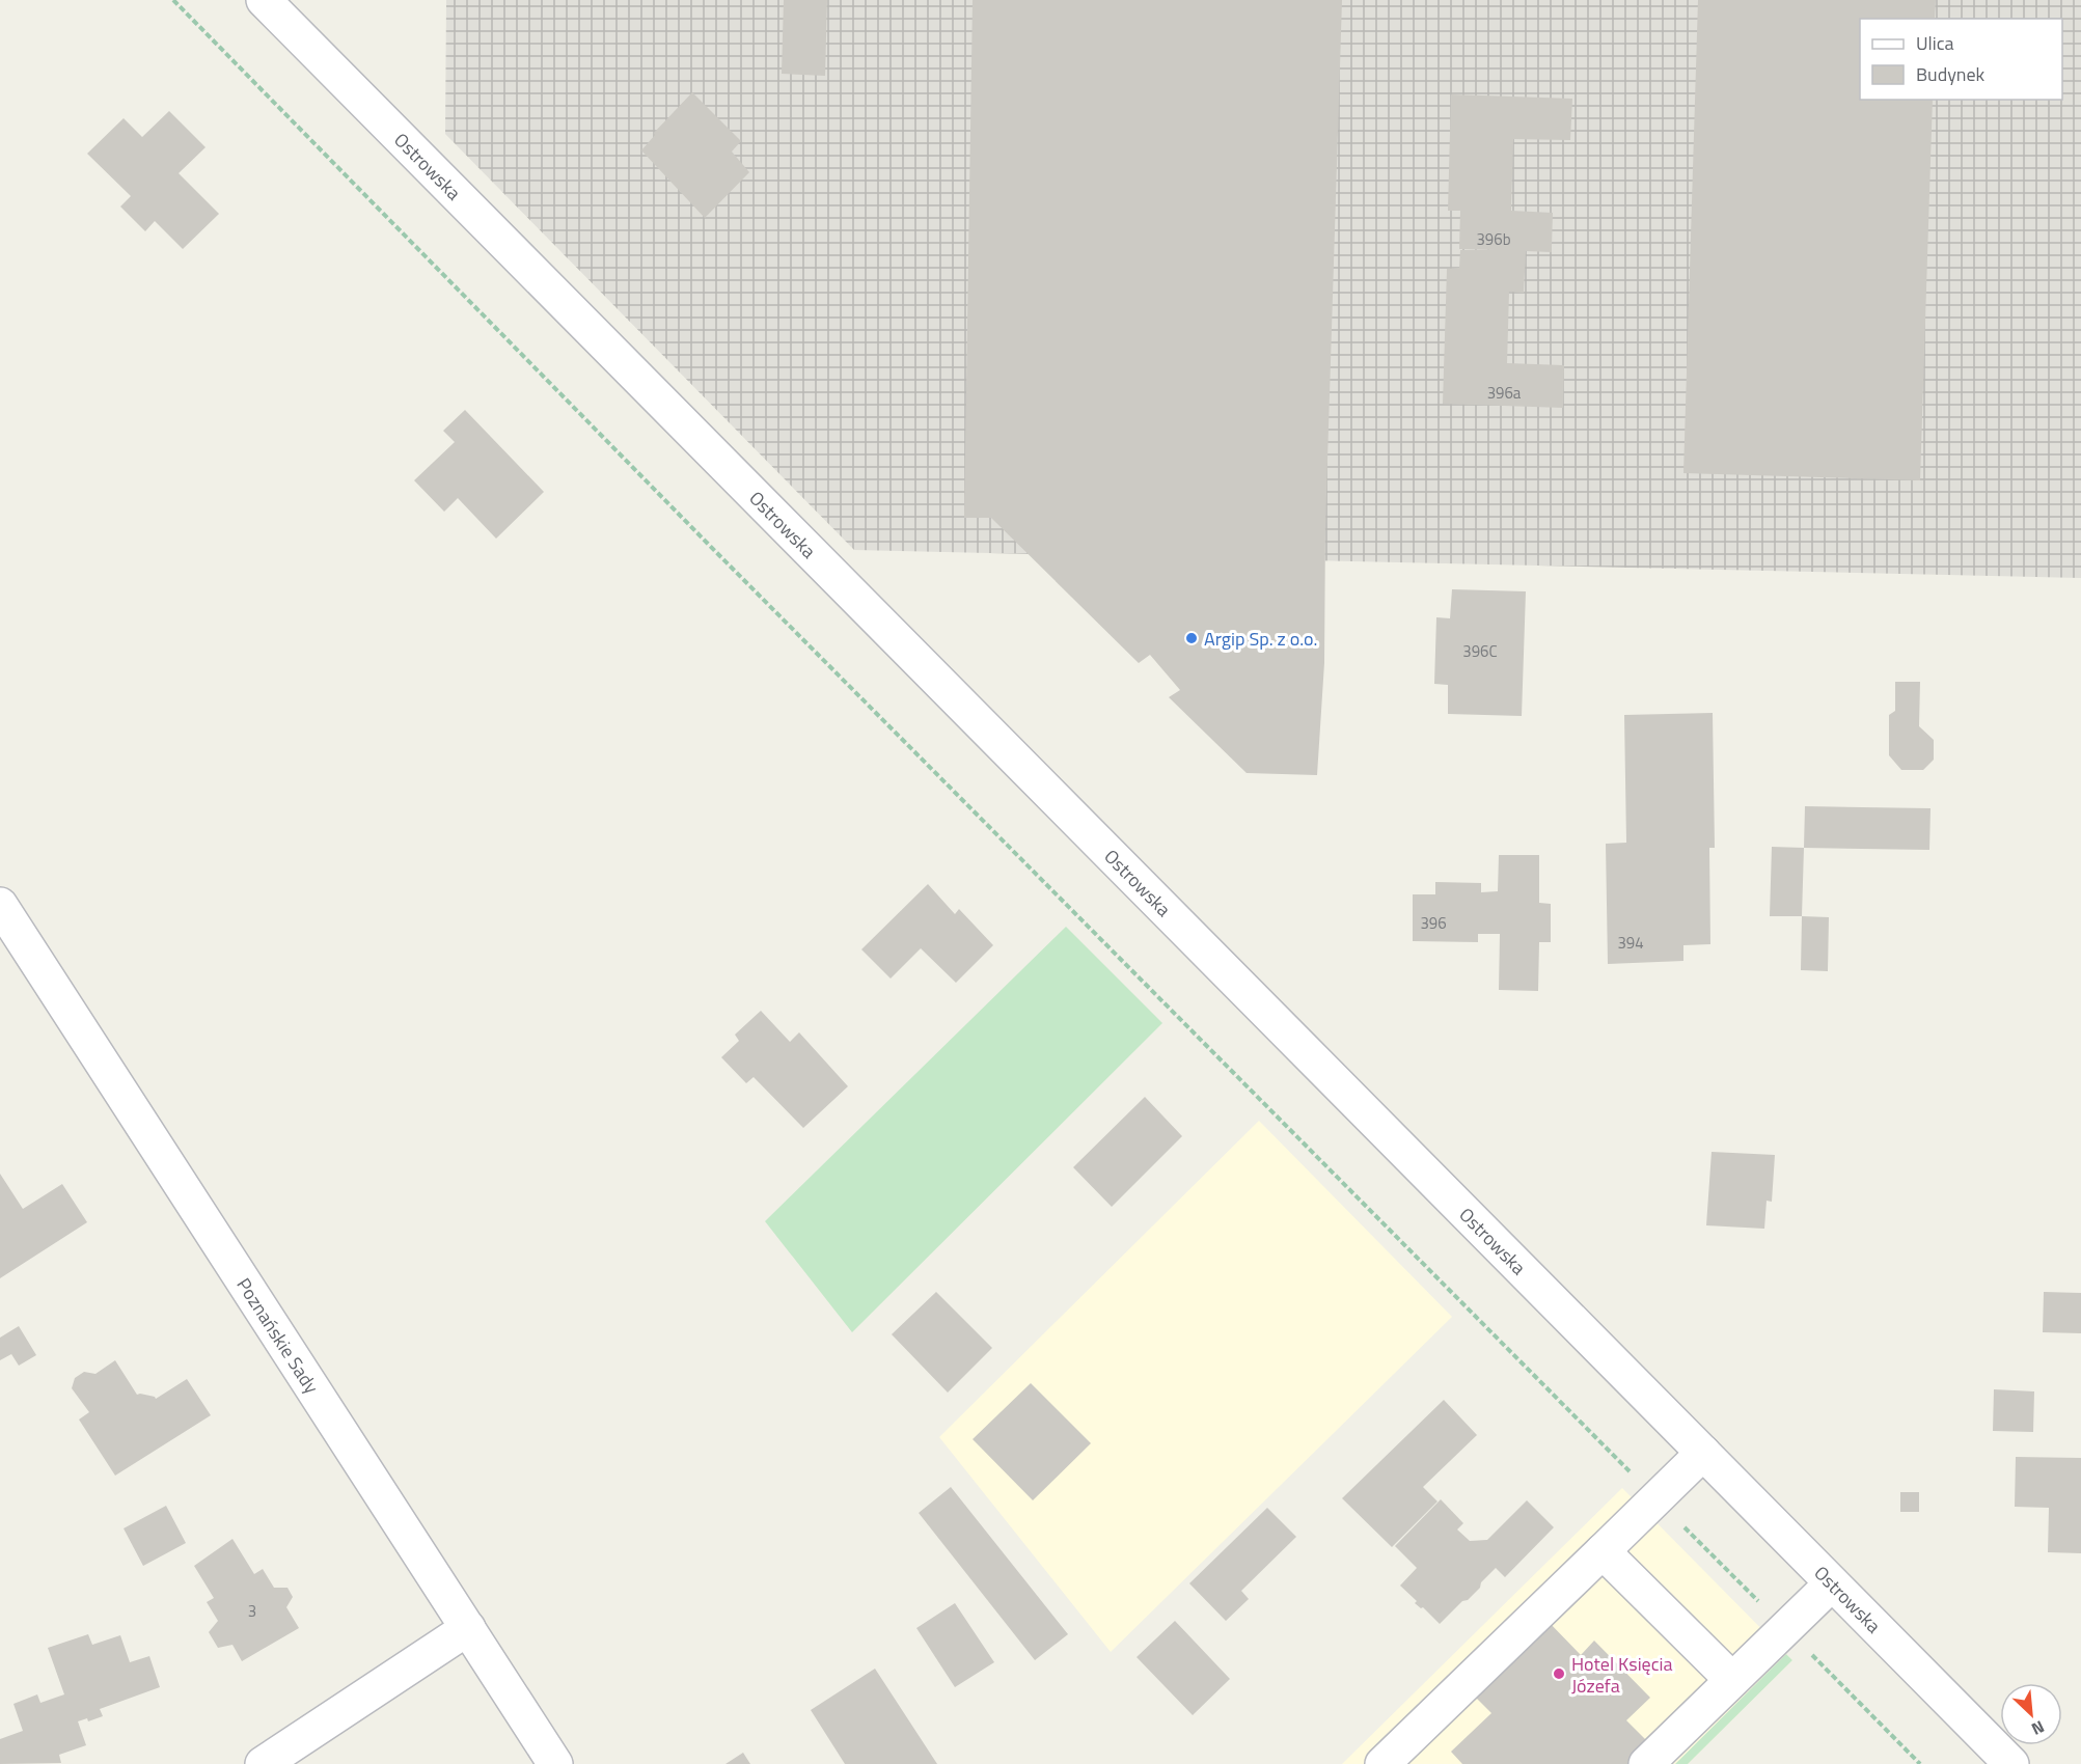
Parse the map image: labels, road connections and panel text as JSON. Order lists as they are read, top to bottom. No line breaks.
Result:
{"streets":{"street":["Ostrowska","Poznańskie Sady"]},"places":["Argip Sp. z o.o.","Hotel Księcia Józefa"],"house_numbers":["396b","396a","396C","396","394","3"],"legend":["Ulica","Budynek"],"north":"bottom right"}
